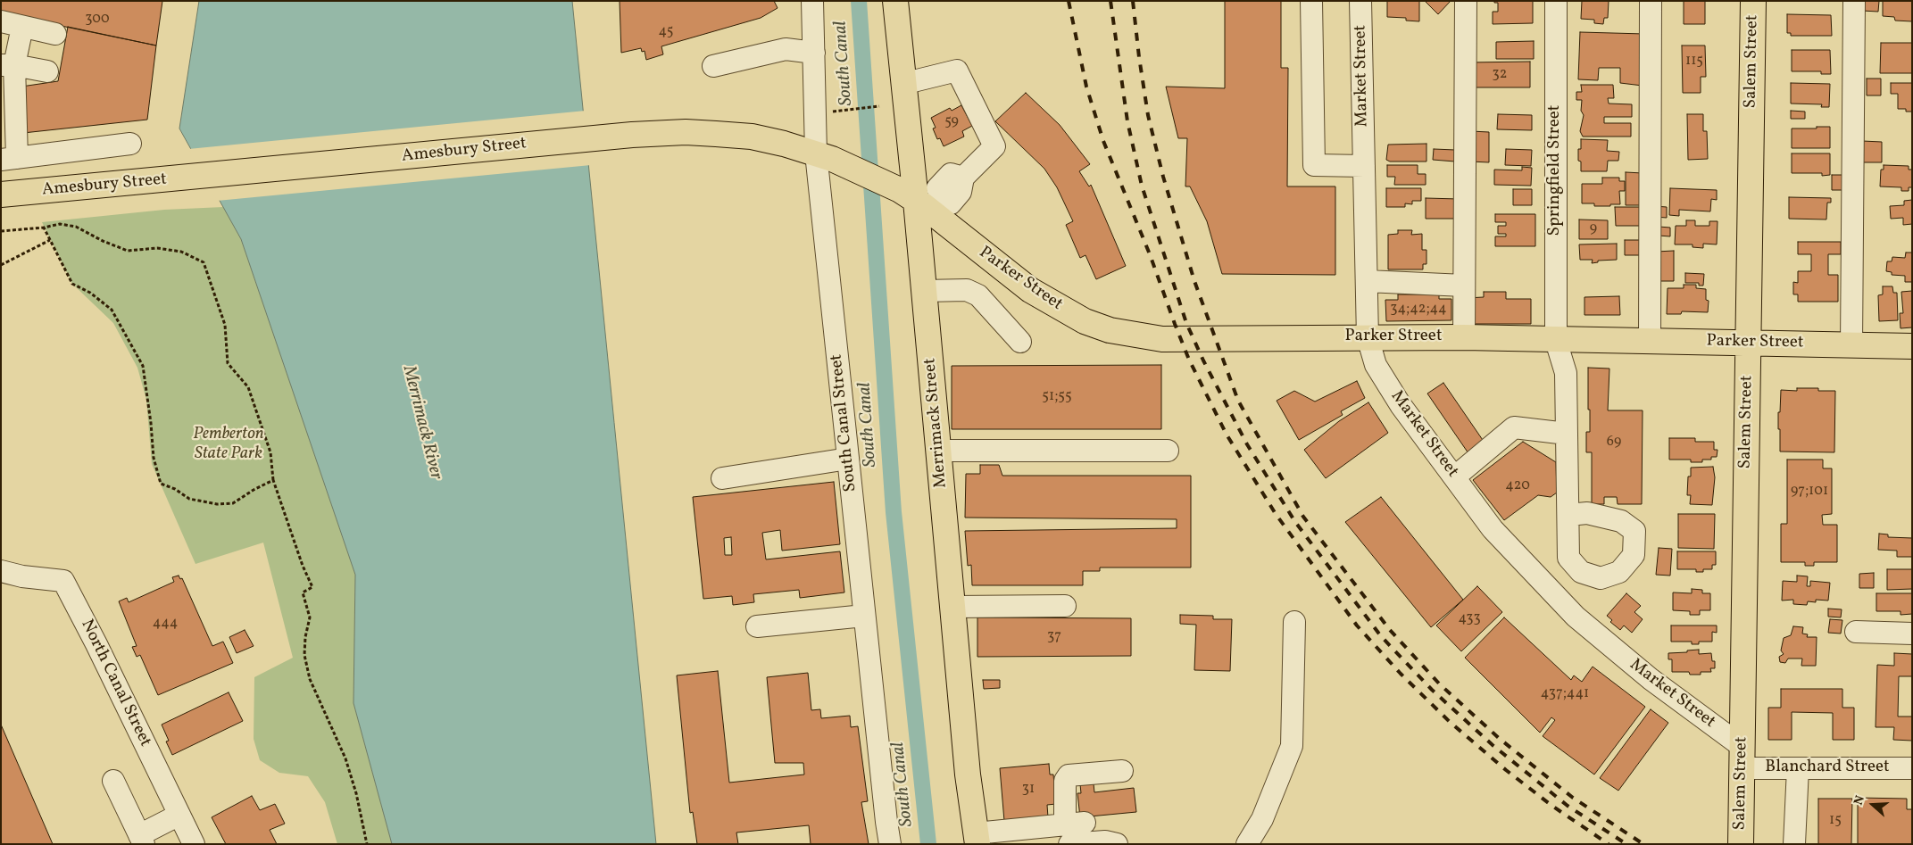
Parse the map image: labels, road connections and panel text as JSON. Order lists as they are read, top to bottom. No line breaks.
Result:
{"streets":{"main road":["Salem Street","Amesbury Street","Parker Street","Merrimack Street"],"street":["Market Street","Springfield Street","South Canal Street","North Canal Street","Blanchard Street"]},"crossings":[["Salem Street","Market Street"],["Salem Street","Parker Street"],["Salem Street","Blanchard Street"],["Market Street","Parker Street"],["Market Street","Blanchard Street"],["Amesbury Street","Parker Street"],["Amesbury Street","South Canal Street"],["Amesbury Street","Merrimack Street"],["Springfield Street","Parker Street"],["Parker Street","Merrimack Street"]],"water":["South Canal","Merrimack River"],"parks":["Pemberton State Park"],"house_numbers":["300","45","115","32","59","9","34;42;44","51;55","69","420","97;101","433","444","37","437;441","31","15"],"north":"left"}
